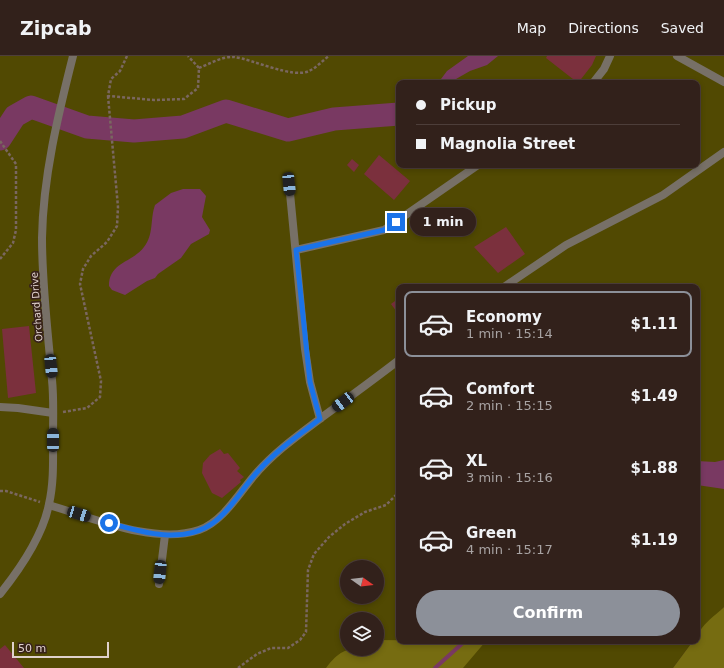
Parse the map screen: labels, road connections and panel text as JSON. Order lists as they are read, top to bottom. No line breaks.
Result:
{"streets":{"street":["Orchard Drive"]},"scale_bar":"50 m","north":"right","page":{"header":"Zipcab","nav":["Map","Directions","Saved"],"banner":["Pickup","Magnolia Street"],"bubble":"1 min","list":[{"name":"Economy","note":"1 min · 15:14","value":"$1.11"},{"name":"Comfort","note":"2 min · 15:15","value":"$1.49"},{"name":"XL","note":"3 min · 15:16","value":"$1.88"},{"name":"Green","note":"4 min · 15:17","value":"$1.19"}],"buttons":"Confirm","scale":"50 m"}}
